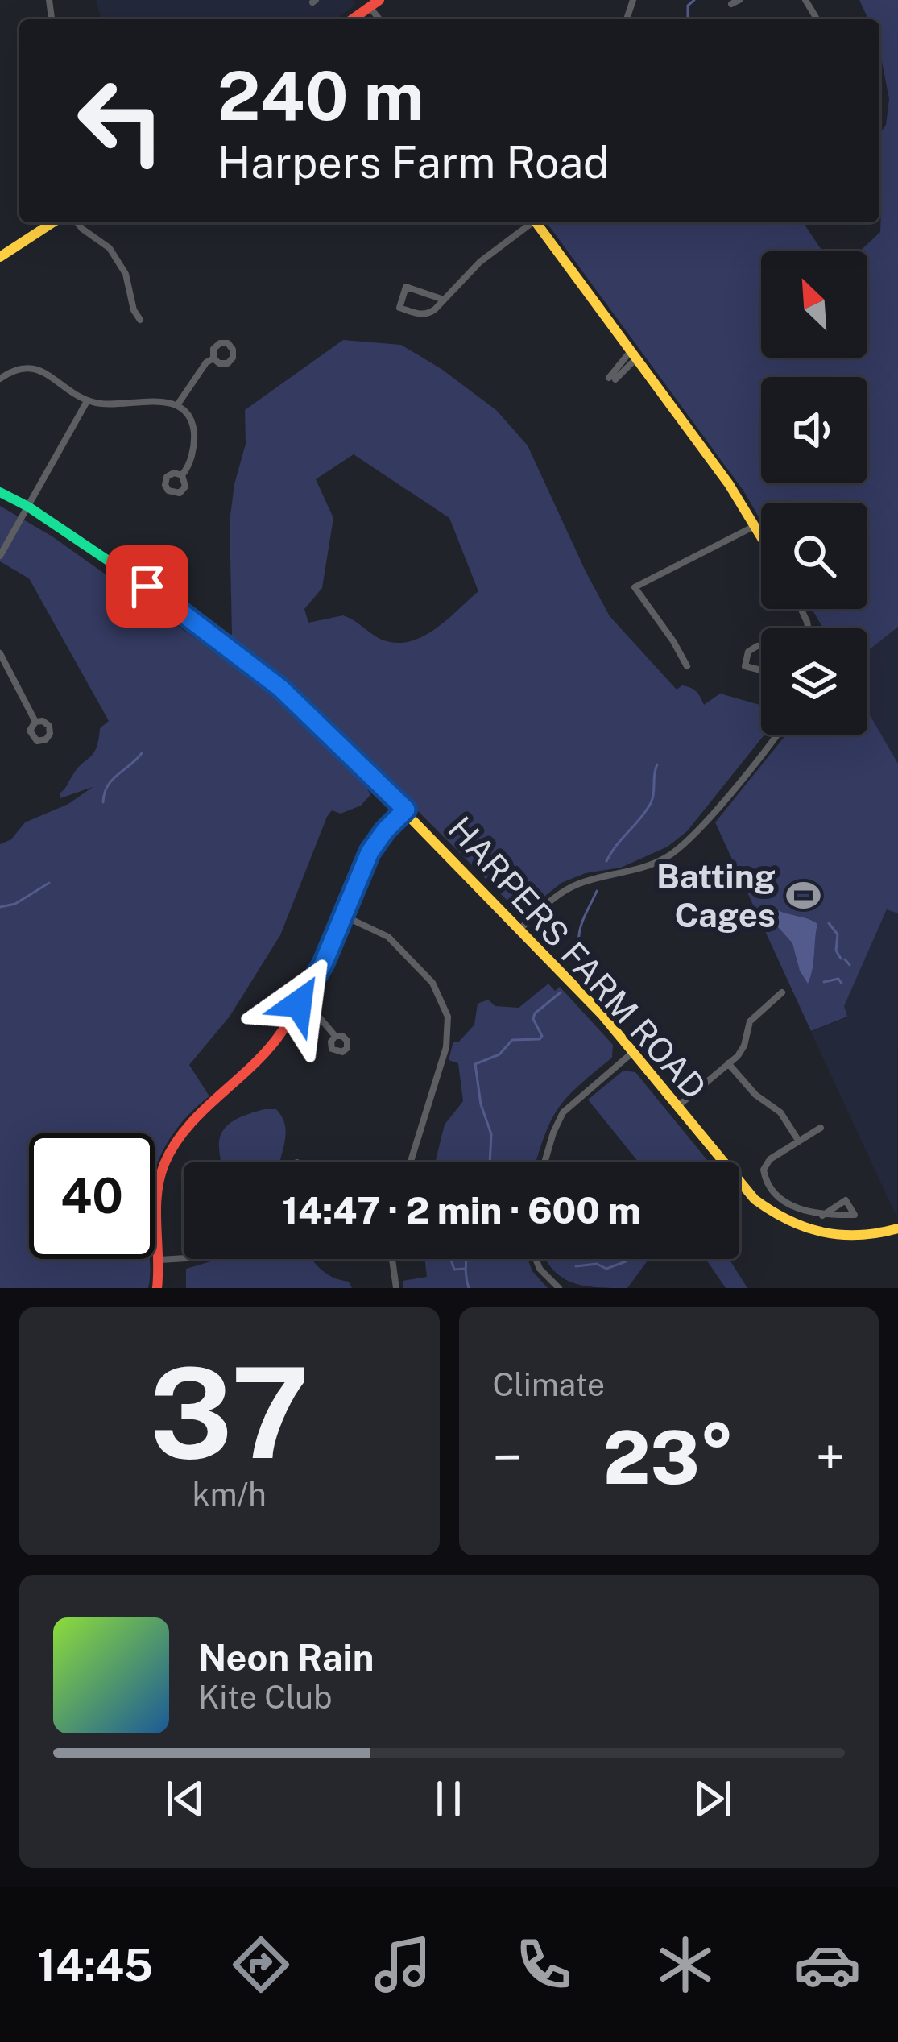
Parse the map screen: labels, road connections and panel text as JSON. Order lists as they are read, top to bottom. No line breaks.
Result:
{"streets":{"main road":["HARPERS FARM ROAD"]},"places":{"sports":["Batting Cages"]},"north":"top left","page":{"turn":["240 m","Harpers Farm Road"],"limit":"40","trip":"14:47 · 2 min · 600 m","tile":[["37","km/h"],"Climate"],"heat":["−","23°","+"],"song":["Neon Rain","Kite Club"],"tabs":"14:45"}}
